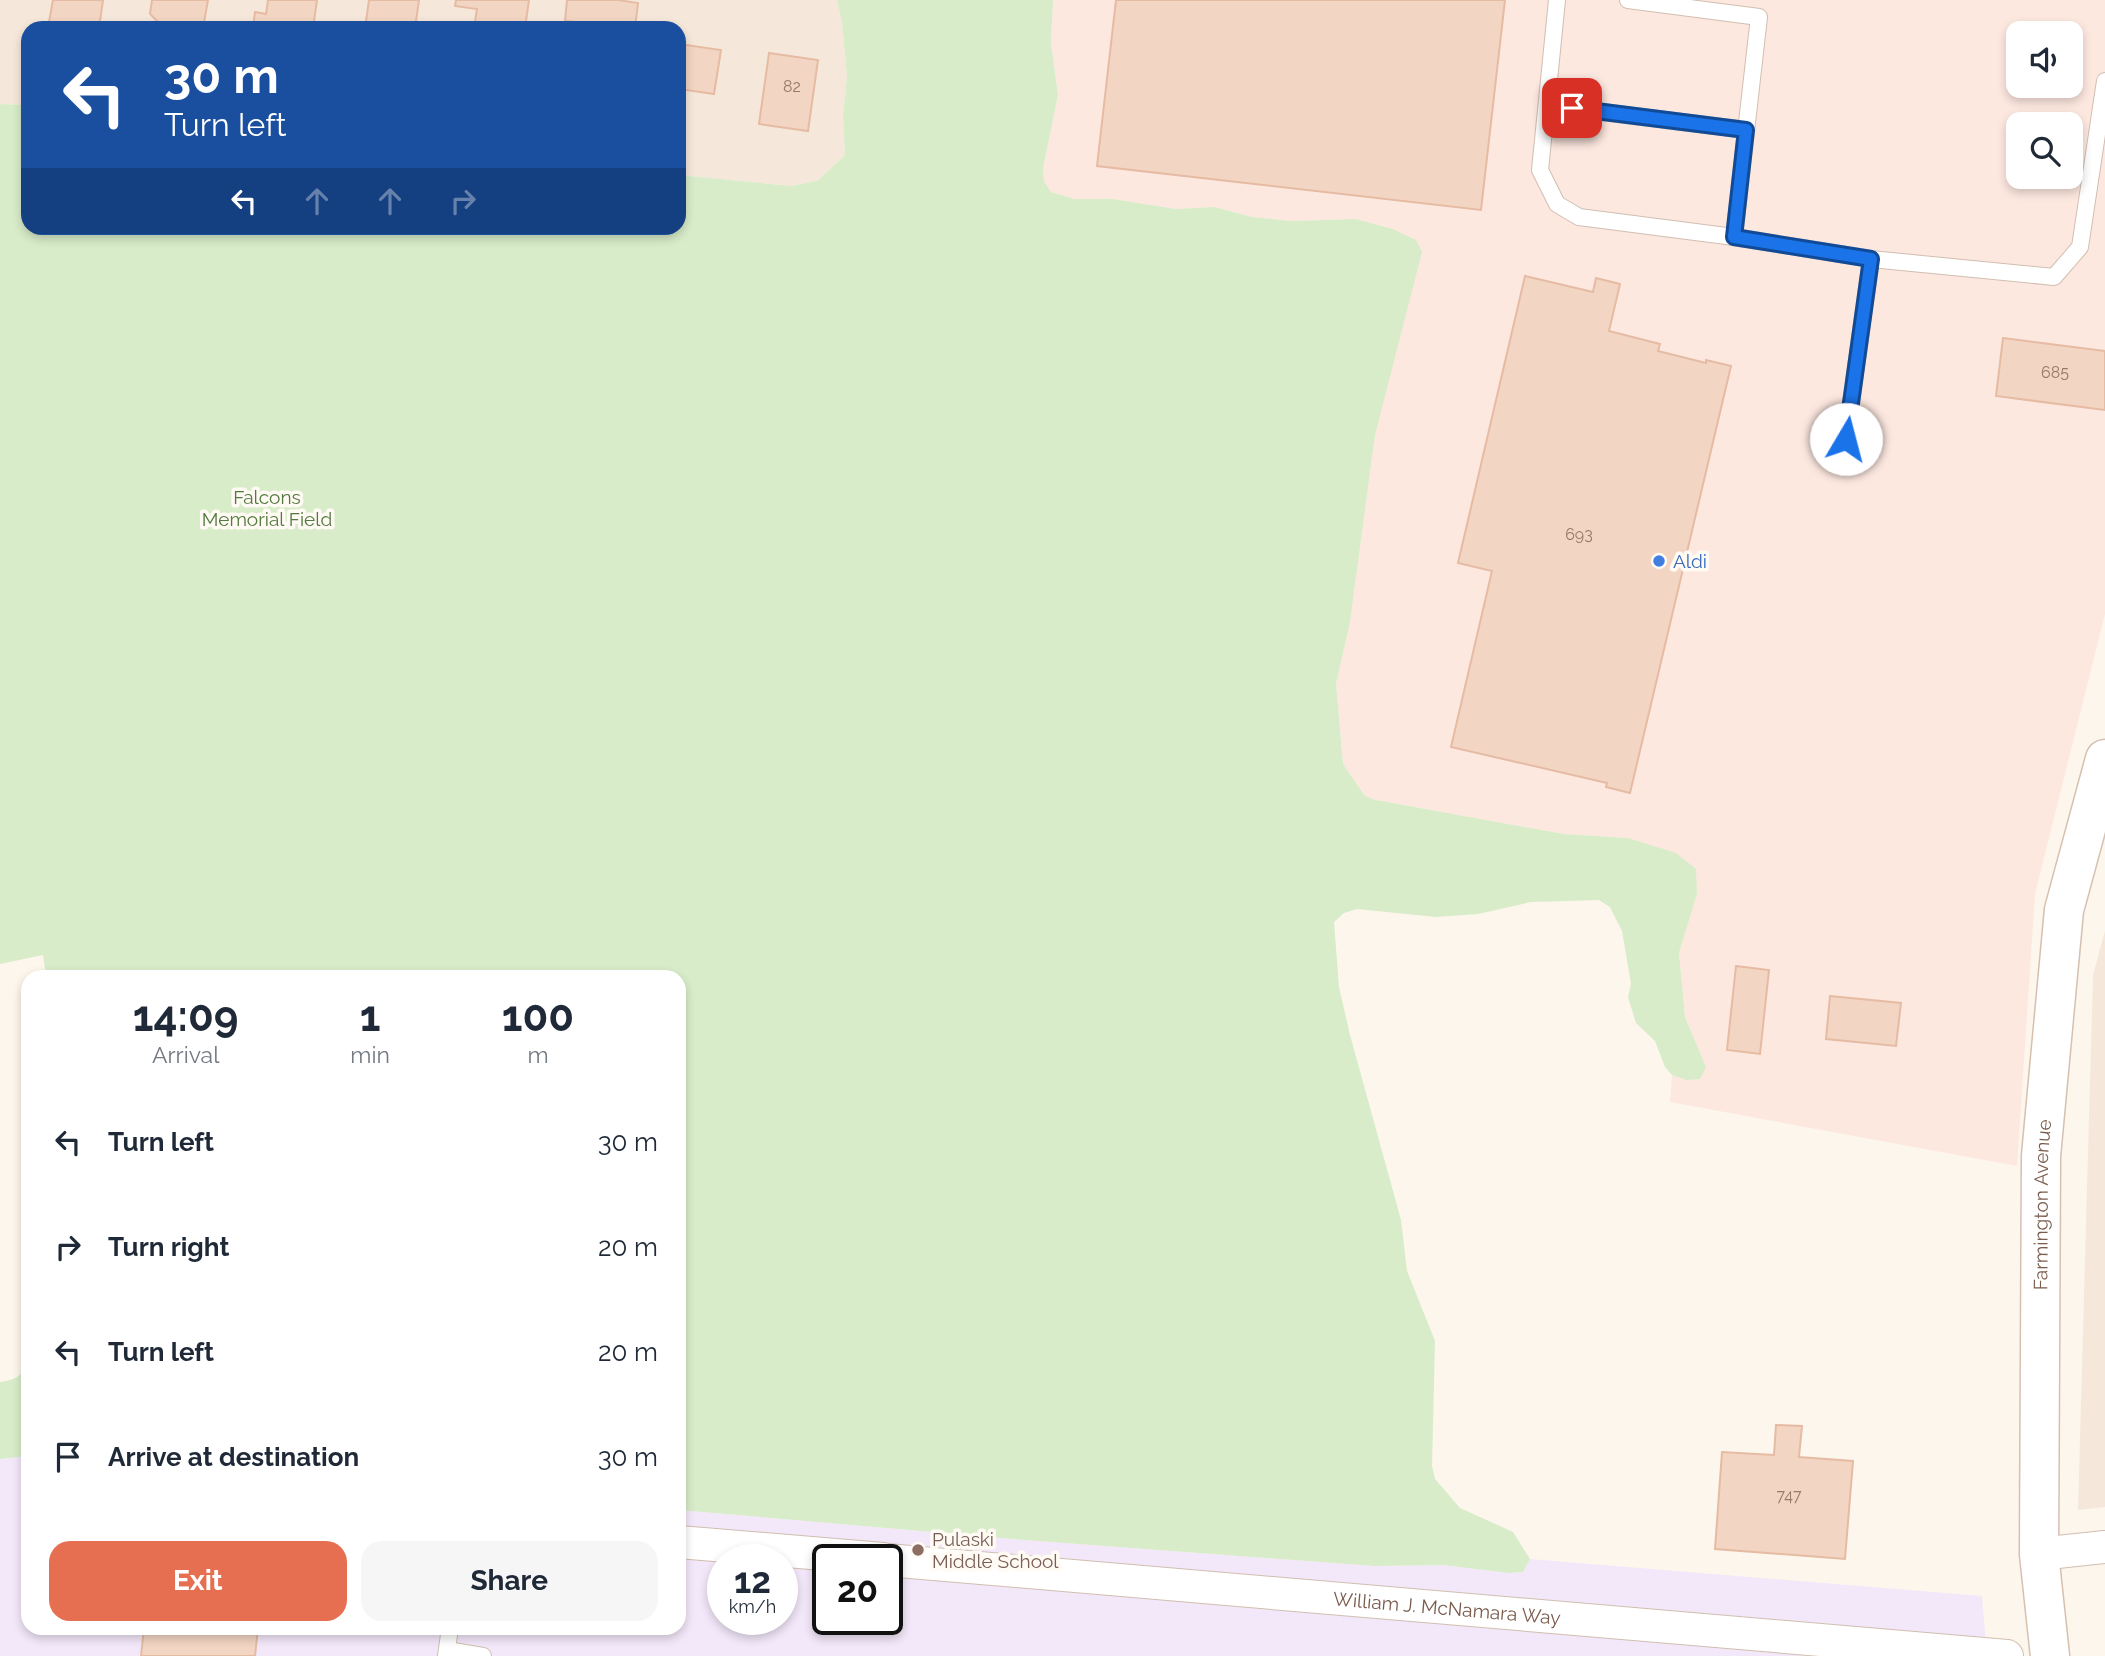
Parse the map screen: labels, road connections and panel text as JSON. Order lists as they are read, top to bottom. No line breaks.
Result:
{"streets":{"main road":["Farmington Avenue"],"street":["William J. McNamara Way"]},"parks":["Falcons Memorial Field"],"places":["Aldi","Pulaski Middle School"],"house_numbers":["82","685","693","747"],"page":{"turn":["30 m","Turn left"],"eta":["14:09","Arrival","1","min","100","m"],"list":[{"name":"Turn left","value":"30 m"},{"name":"Turn right","value":"20 m"},{"name":"Turn left","value":"20 m"},{"name":"Arrive at destination","value":"30 m"}],"buttons":["Exit","Share"],"speed":"12 km/h","limit":"20"}}
